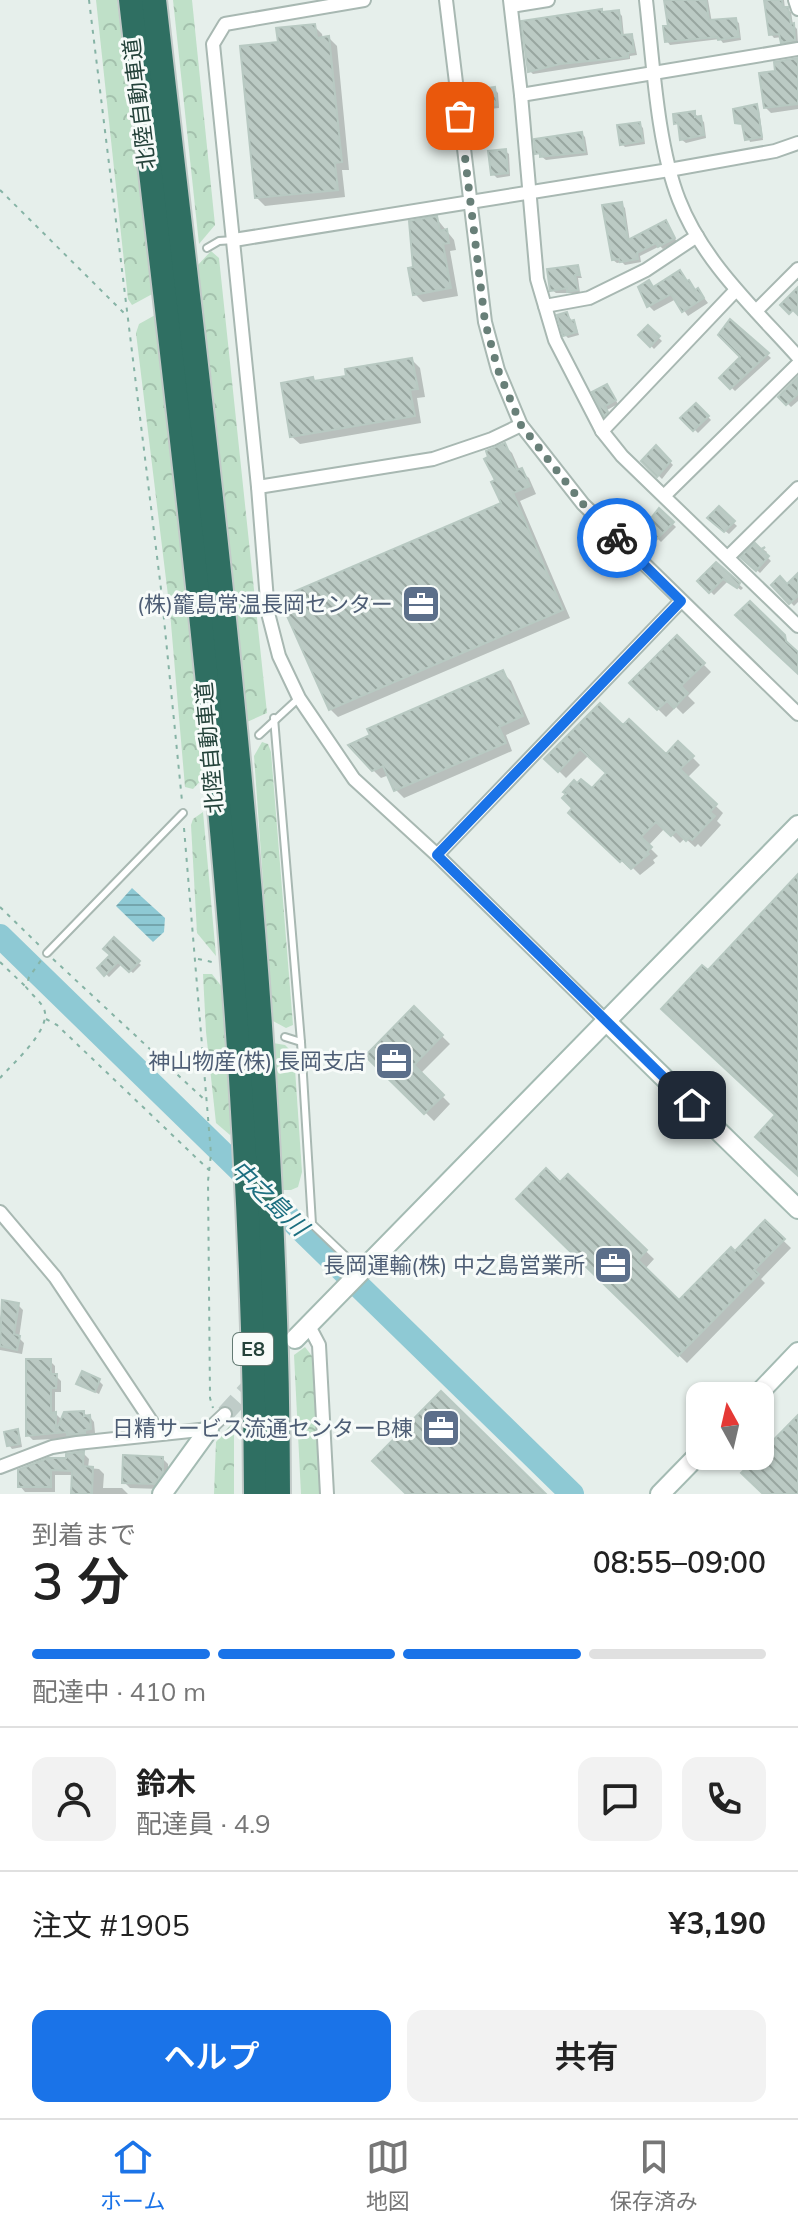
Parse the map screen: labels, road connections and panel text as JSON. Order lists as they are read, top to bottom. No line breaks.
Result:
{"streets":{"highway":["北陸自動車道","E8"]},"crossings":[["北陸自動車道","E8"]],"water":["中之島川"],"places":{"office":["(株)籠島常温長岡センター","神山物産(株) 長岡支店","長岡運輸(株) 中之島営業所","日精サービス流通センターB棟"]},"north":"top","page":{"heading":["3 分","到着まで","08:55–09:00"],"panel":["鈴木","配達員 · 4.9","注文 #1905","¥3,190"],"bar":"配達中 · 410 m","buttons":["ヘルプ","共有"],"tabs":["ホーム","地図","保存済み"]}}
